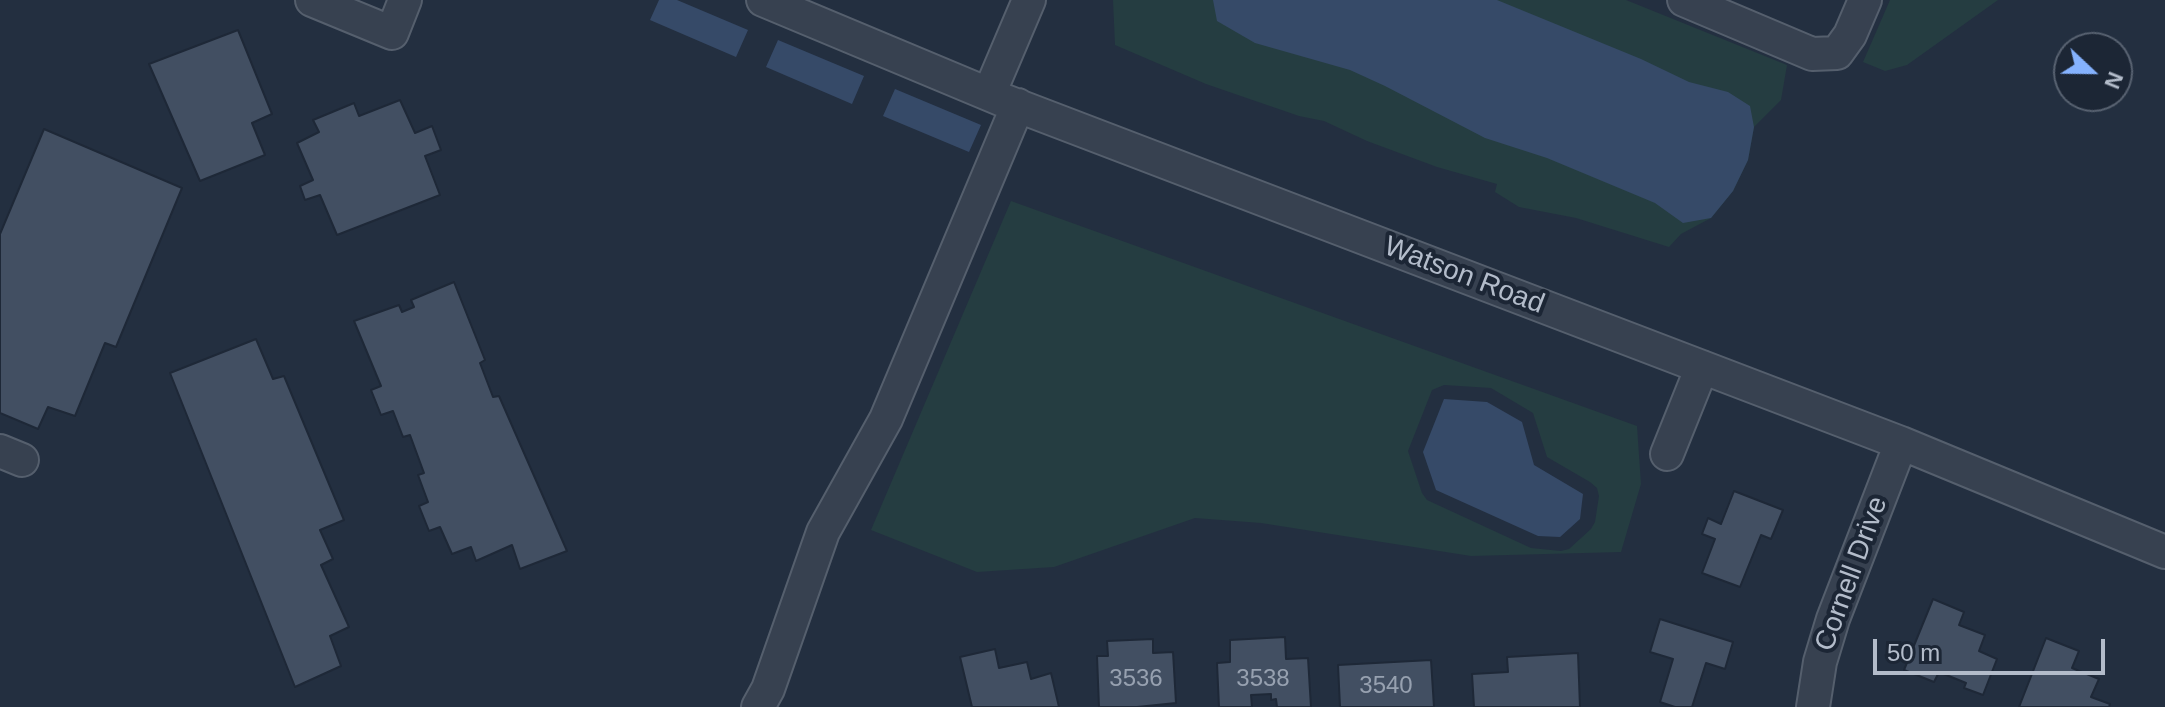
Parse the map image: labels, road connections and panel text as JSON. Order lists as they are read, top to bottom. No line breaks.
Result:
{"streets":{"street":["Watson Road","Cornell Drive"]},"crossings":[["Watson Road","Cornell Drive"]],"house_numbers":["3536","3538","3540"],"scale_bar":"50 m","north":"right"}
